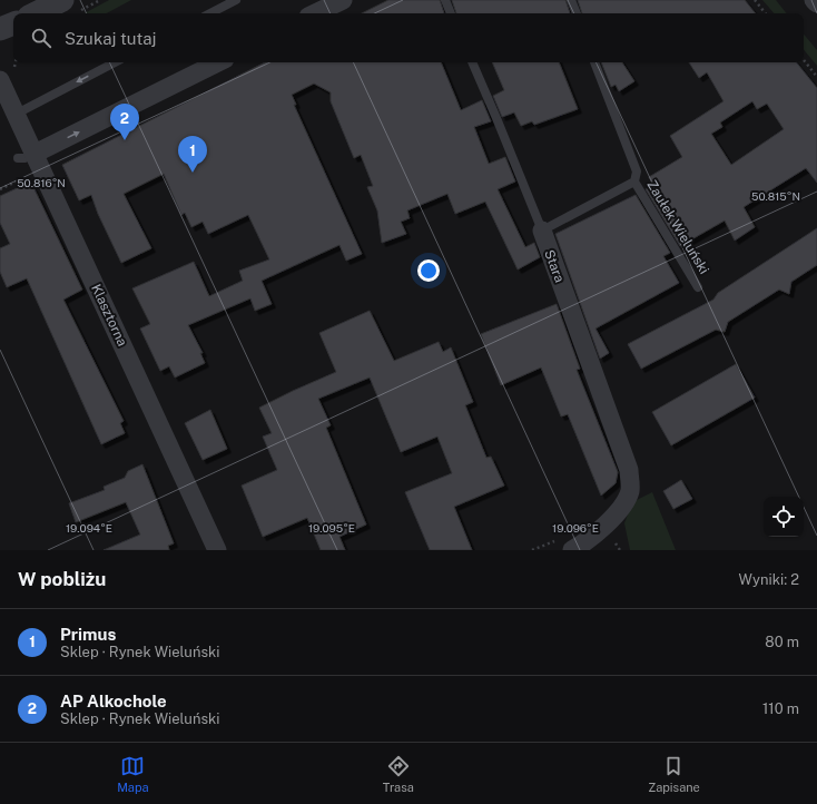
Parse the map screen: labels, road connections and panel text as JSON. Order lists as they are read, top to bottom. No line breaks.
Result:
{"streets":{"street":["Stara","Klasztorna"],"lane":["Zaułek Wieluński"]},"crossings":[["Zaułek Wieluński","Stara"]],"page":{"search":"Szukaj tutaj","pins":["2","1"],"heading":["W pobliżu","Wyniki: 2"],"list":[{"mark":"1","name":"Primus","note":"Sklep · Rynek Wieluński","value":"80 m"},{"mark":"2","name":"AP Alkochole","note":"Sklep · Rynek Wieluński","value":"110 m"}],"nav":["Mapa","Trasa","Zapisane"]},"coordinates":["50.816°N","50.815°N","19.094°E","19.095°E","19.096°E"]}
